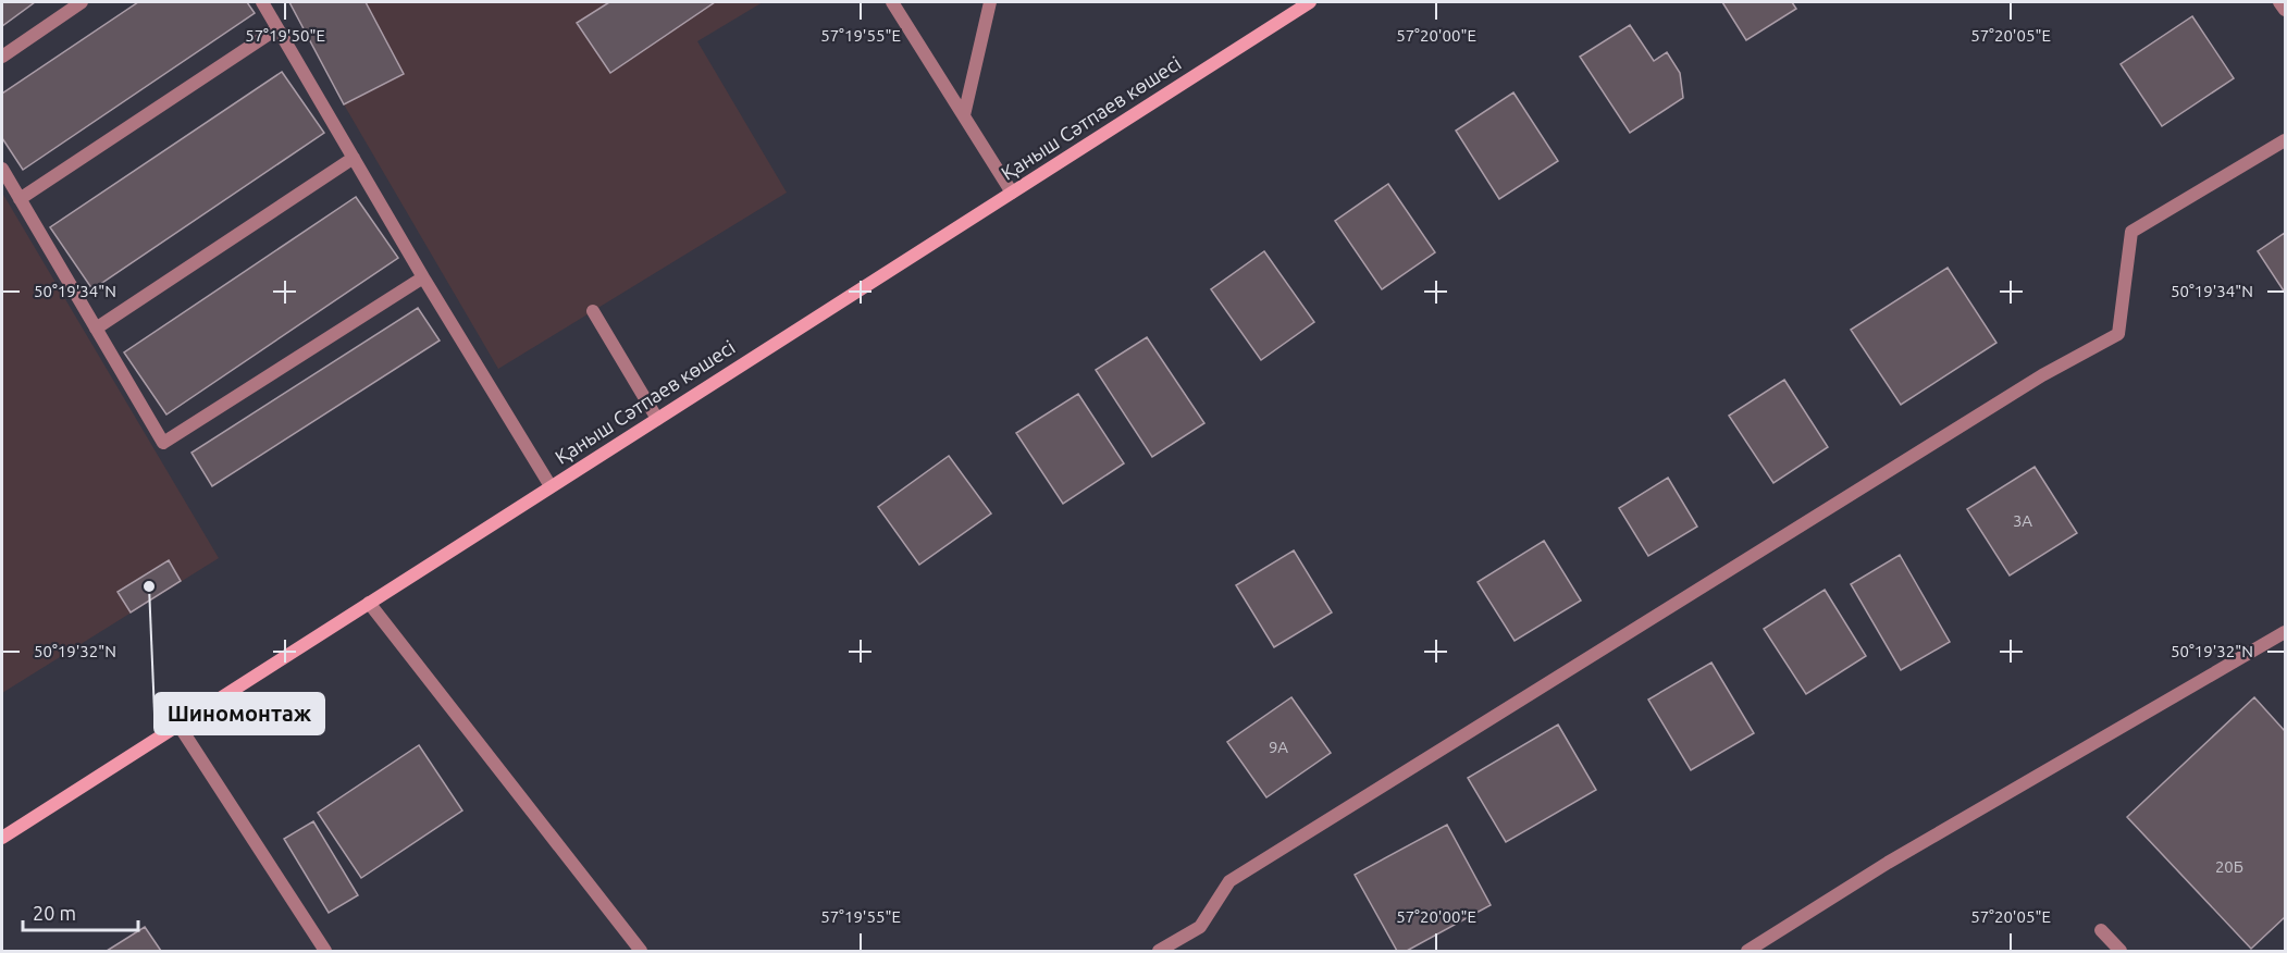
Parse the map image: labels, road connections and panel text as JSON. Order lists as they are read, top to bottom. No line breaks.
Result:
{"streets":{"street":["Қаныш Сәтпаев көшесі"]},"places":["Шиномонтаж"],"house_numbers":["3А","9А","20Б"],"scale_bar":"20 m","coordinates":["57°19'50\"E","57°19'55\"E","57°20'00\"E","57°20'05\"E","50°19'34\"N","50°19'32\"N"]}
